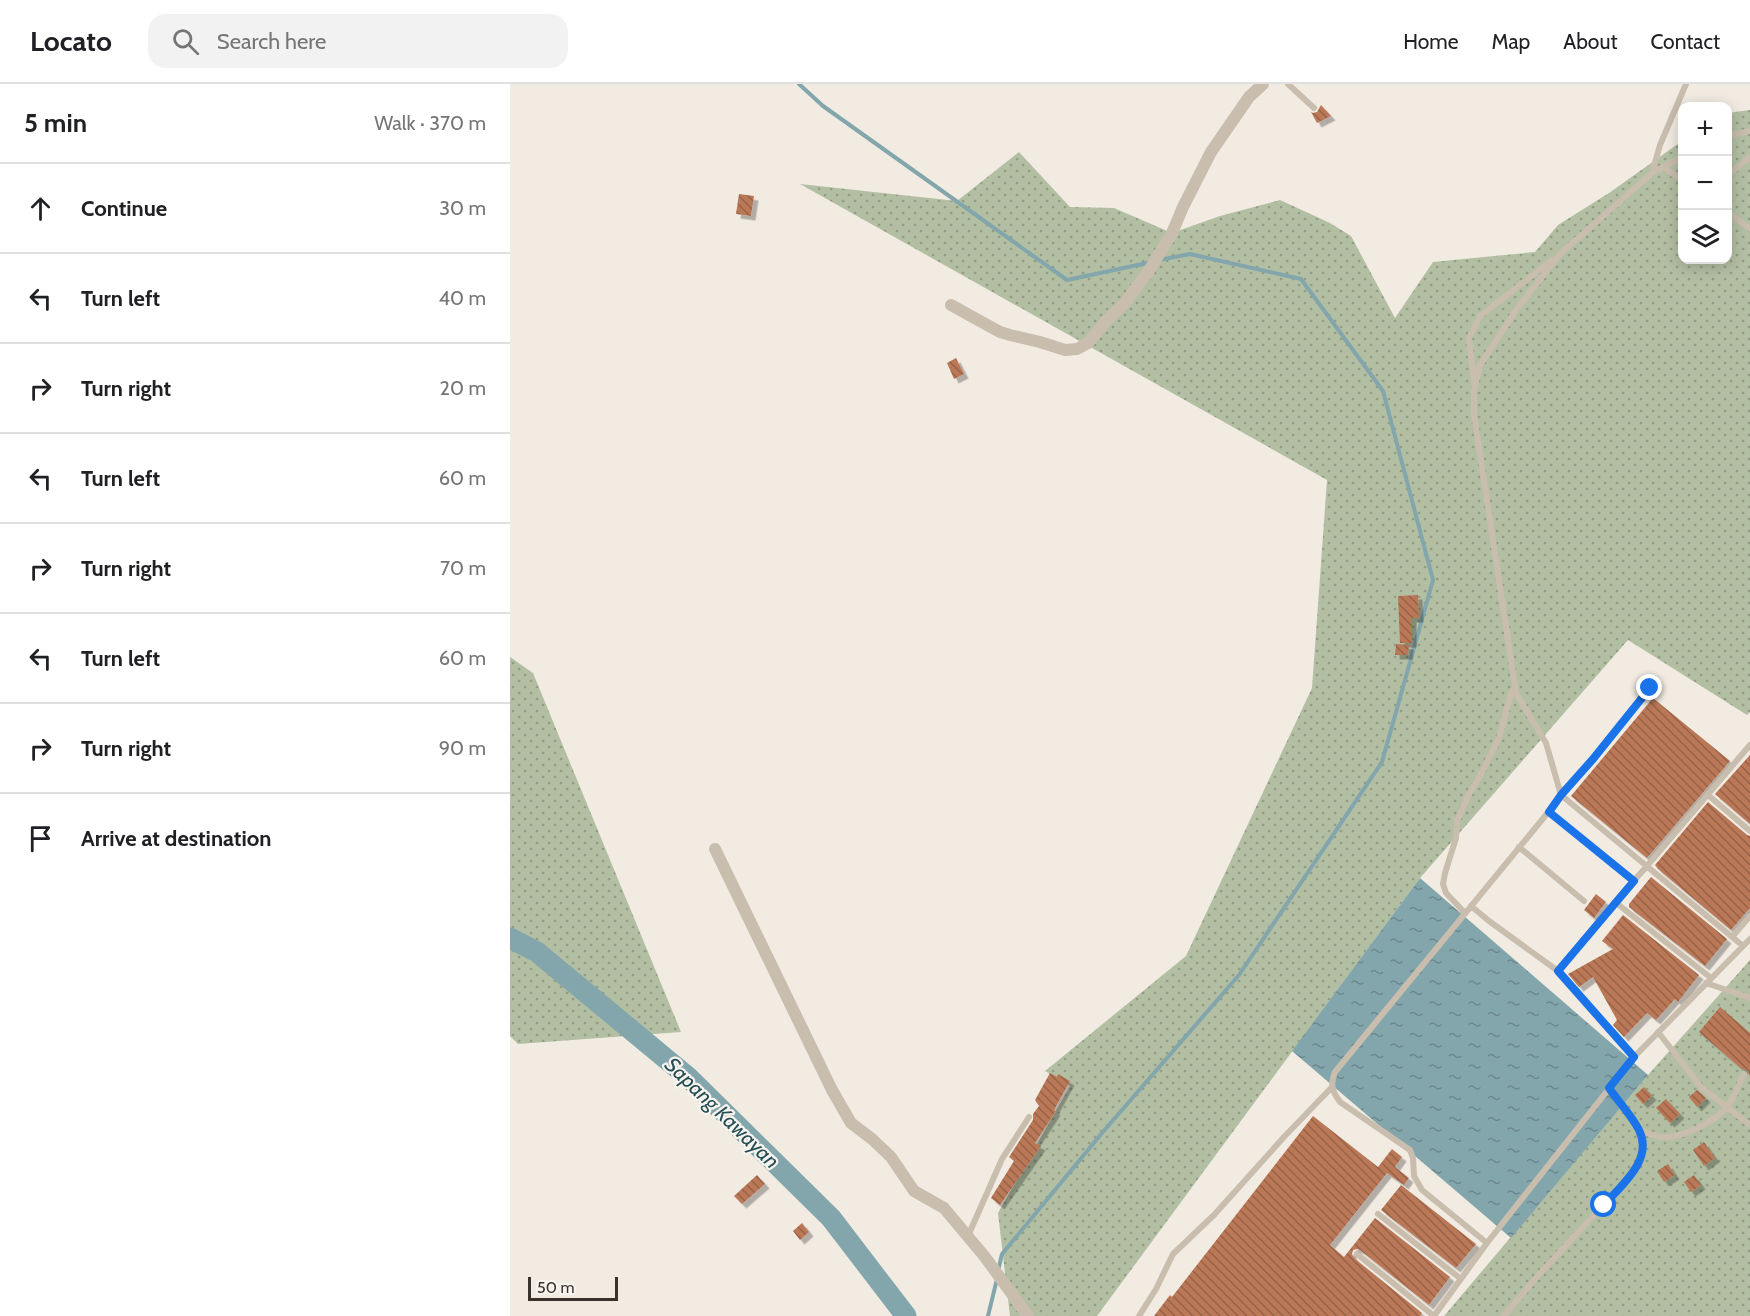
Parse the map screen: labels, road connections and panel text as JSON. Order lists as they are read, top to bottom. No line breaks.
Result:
{"water":["Sapang Kawayan"],"scale_bar":"50 m","page":{"header":"Locato","search":"Search here","nav":["Home","Map","About","Contact"],"heading":["5 min","Walk · 370 m"],"map_buttons":["+","−"],"list":[["Continue","30 m"],["Turn left","40 m"],["Turn right","20 m"],["Turn left","60 m"],["Turn right","70 m"],["Turn left","60 m"],["Turn right","90 m"],"Arrive at destination"],"scale":"50 m"}}
